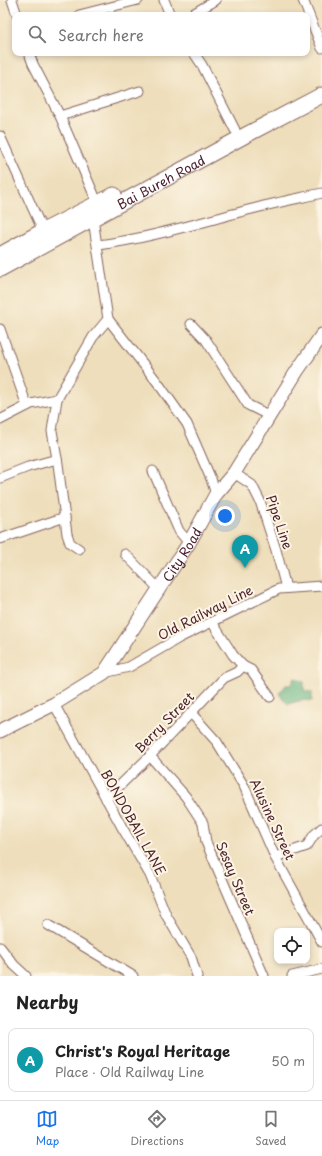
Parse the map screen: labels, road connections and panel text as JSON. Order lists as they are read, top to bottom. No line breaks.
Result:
{"streets":{"highway":["Bai Bureh Road"],"main road":["City Road"],"street":["Pipe Line","Old Railway Line","Berry Street","Alusine Street","BONDOBAIL LANE","Sesay Street"]},"crossings":[["Pipe Line","City Road"],["Pipe Line","Old Railway Line"],["City Road","Old Railway Line"],["City Road","BONDOBAIL LANE"],["Berry Street","Alusine Street"],["Berry Street","BONDOBAIL LANE"],["Berry Street","Sesay Street"]],"page":{"search":"Search here","pins":"A","heading":"Nearby","list":[{"mark":"A","name":"Christ's Royal Heritage","note":"Place · Old Railway Line","value":"50 m"}],"nav":["Map","Directions","Saved"]}}
